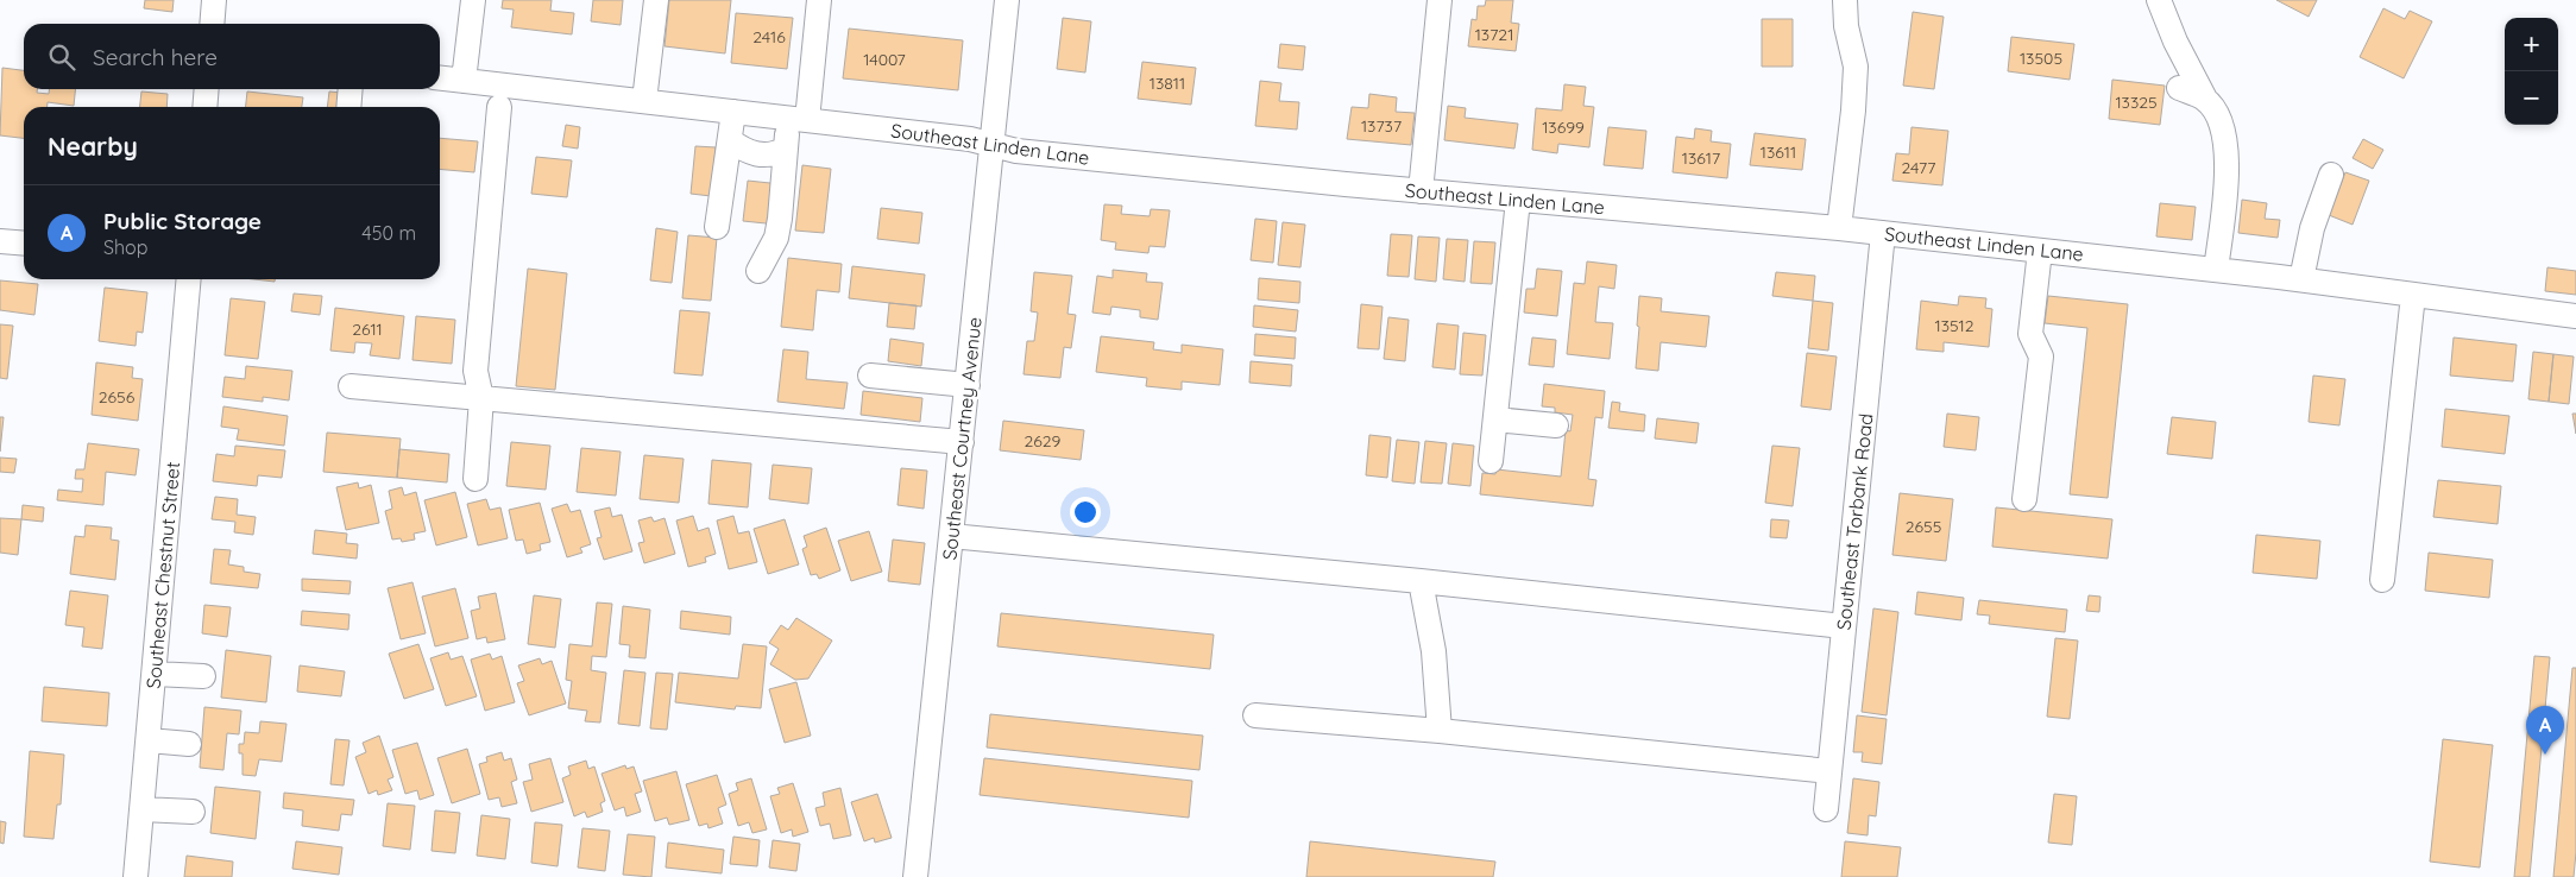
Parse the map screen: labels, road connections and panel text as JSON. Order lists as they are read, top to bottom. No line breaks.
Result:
{"streets":{"street":["Southeast Linden Lane","Southeast Courtney Avenue","Southeast Torbank Road","Southeast Chestnut Street"]},"crossings":[["Southeast Linden Lane","Southeast Courtney Avenue"],["Southeast Linden Lane","Southeast Torbank Road"]],"house_numbers":["13721","2416","13505","14007","13811","13325","13737","13699","13611","13617","2477","13512","2611","2656","2629","2655"],"page":{"map_buttons":["+","−"],"search":"Search here","heading":"Nearby","list":[{"mark":"A","name":"Public Storage","note":"Shop","value":"450 m"}],"pins":"A"}}
